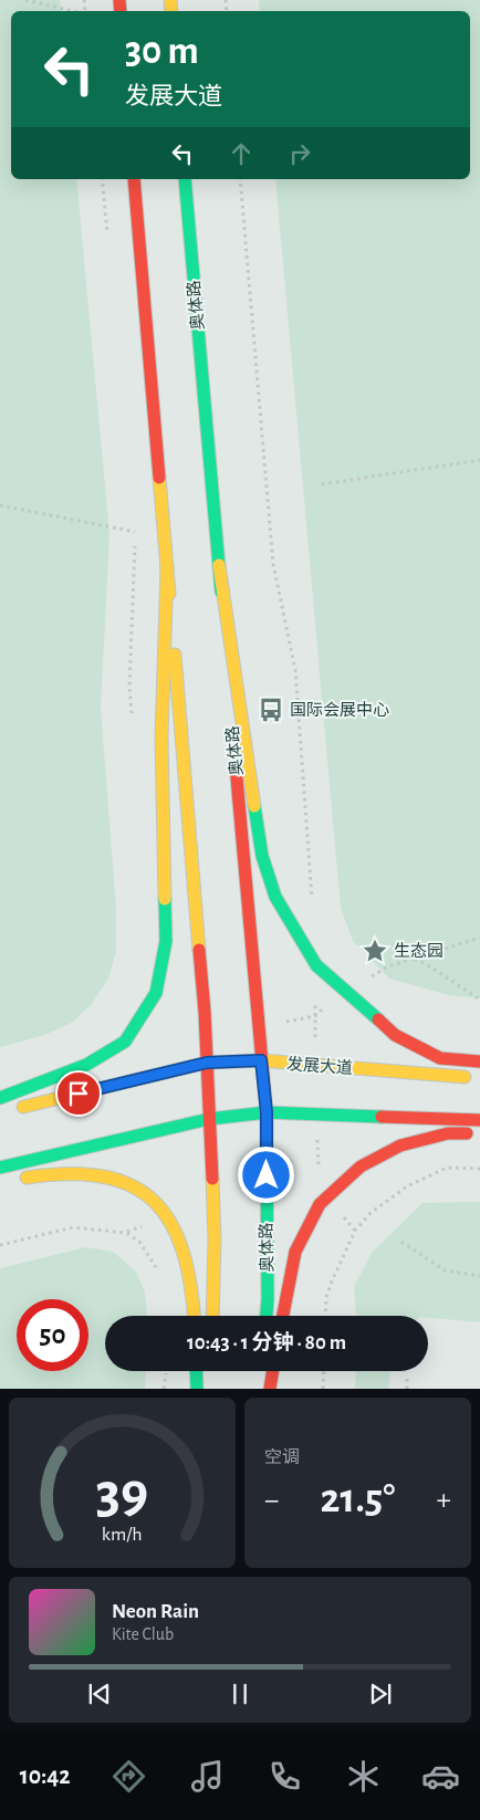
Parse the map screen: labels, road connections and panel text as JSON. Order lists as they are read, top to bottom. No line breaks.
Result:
{"streets":{"main road":["奥体路","发展大道"]},"crossings":[["奥体路","发展大道"]],"places":{"bus stop":["国际会展中心"],"place":["生态园"]},"page":{"turn":["30 m","发展大道"],"limit":"50","trip":"10:43 · 1 分钟 · 80 m","tile":"空调","heat":["−","21.5°","+"],"song":["Neon Rain","Kite Club"],"tabs":"10:42","gauge":["39","km/h"]}}
